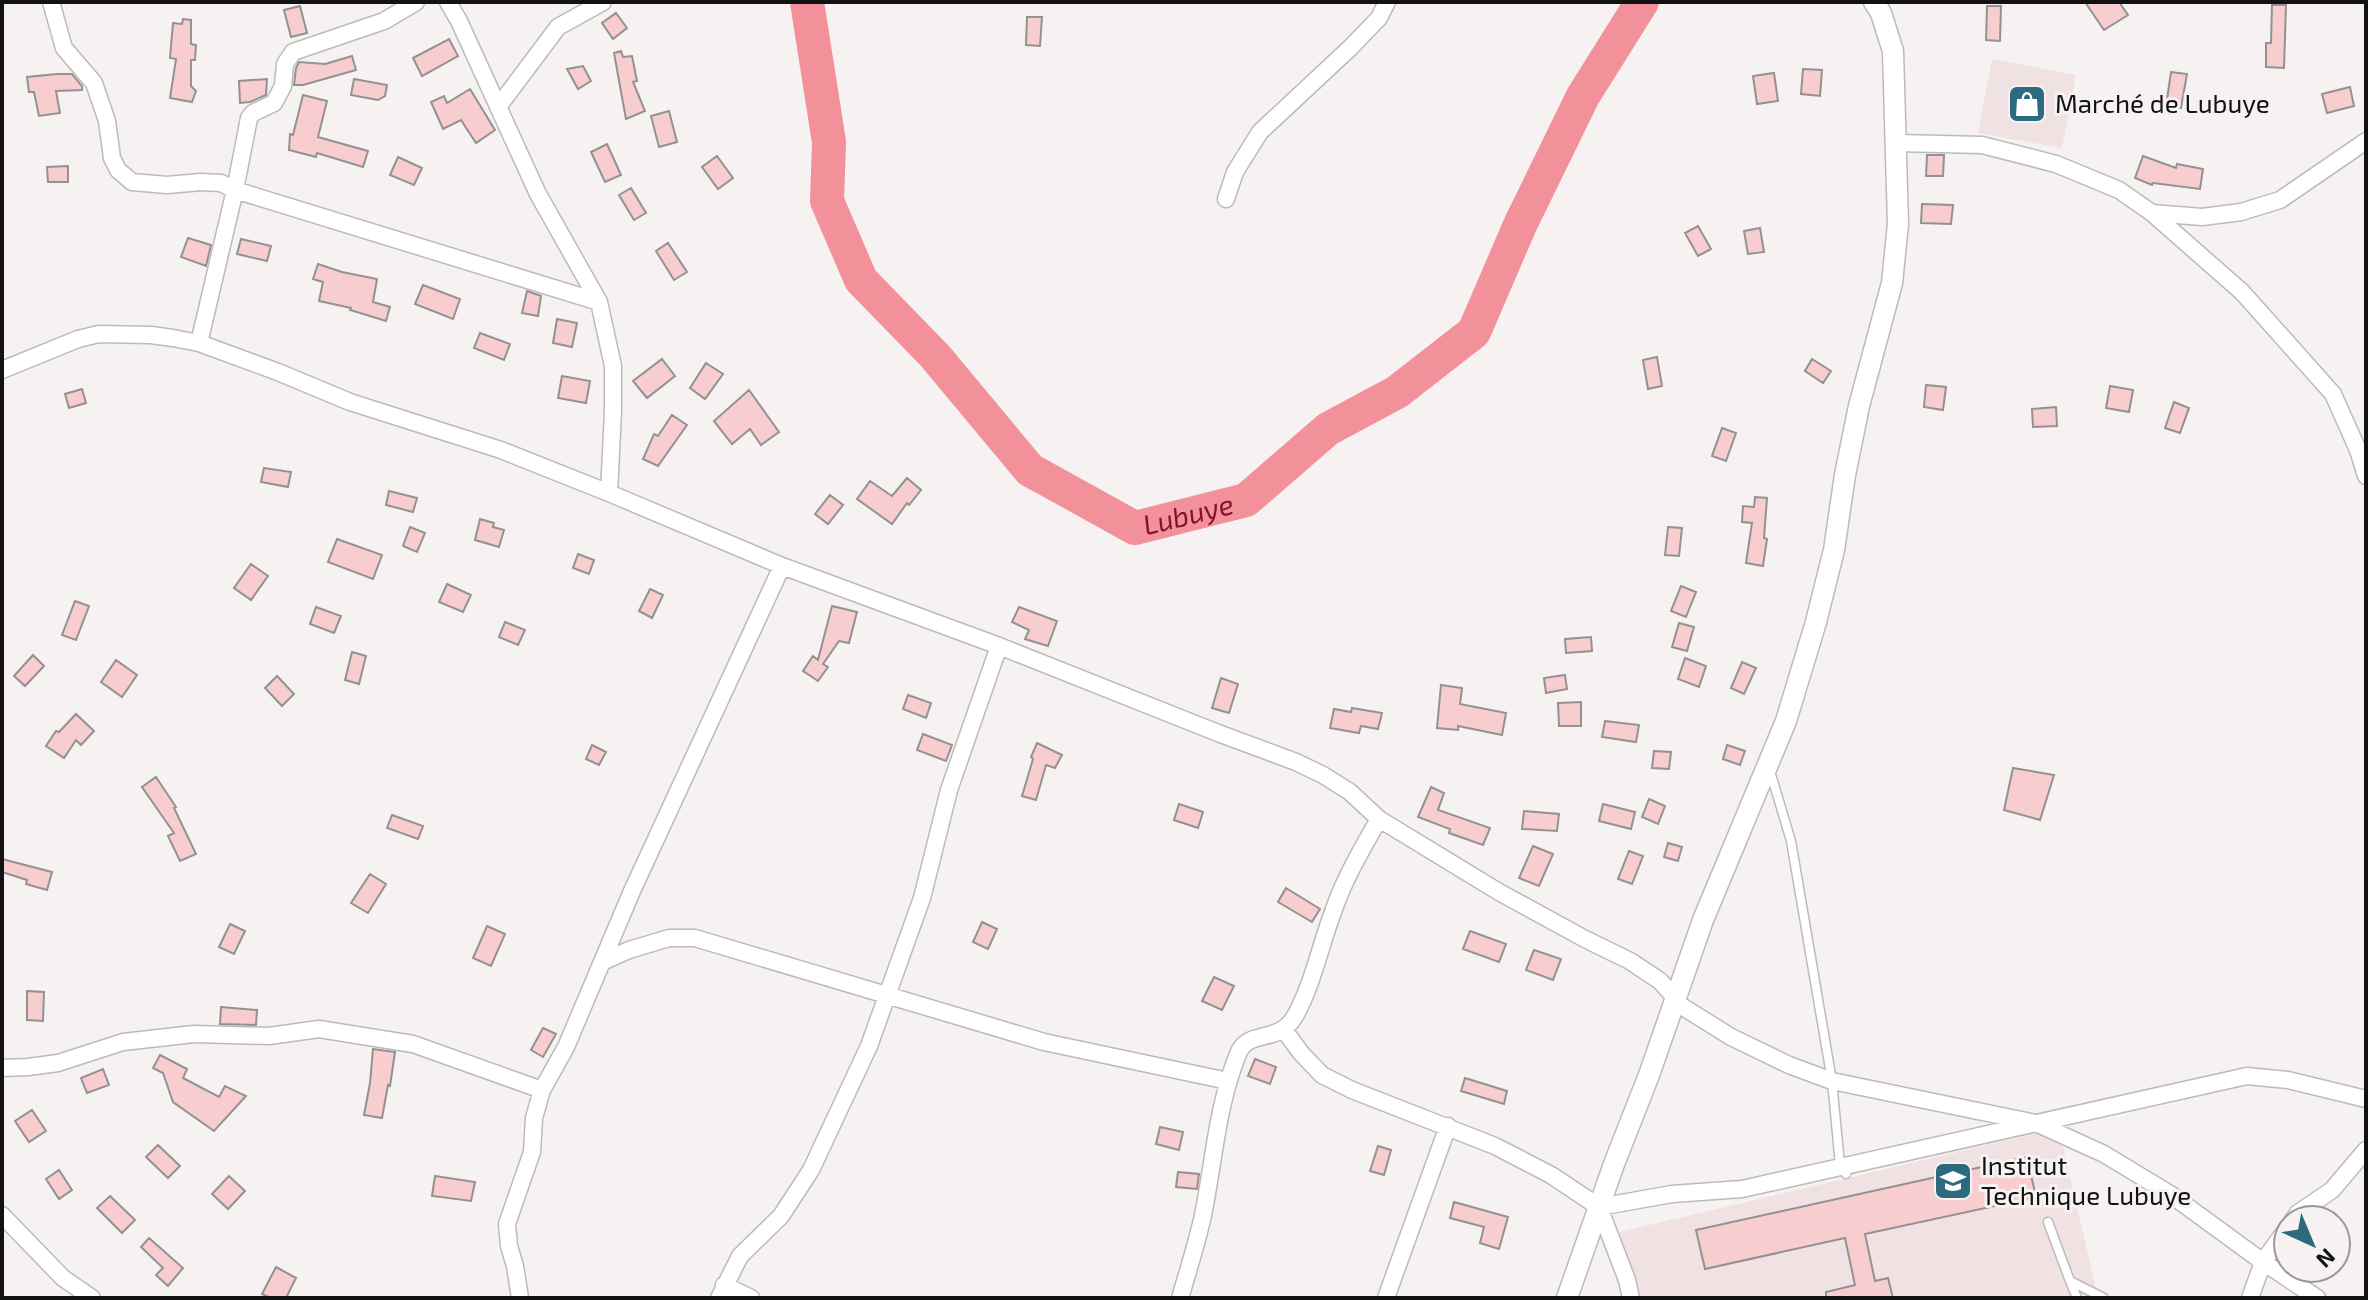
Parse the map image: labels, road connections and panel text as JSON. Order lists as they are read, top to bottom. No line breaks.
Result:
{"water":["Lubuye"],"places":{"shop":["Marché de Lubuye"],"school or university":["Institut Technique Lubuye"]},"north":"bottom right"}
